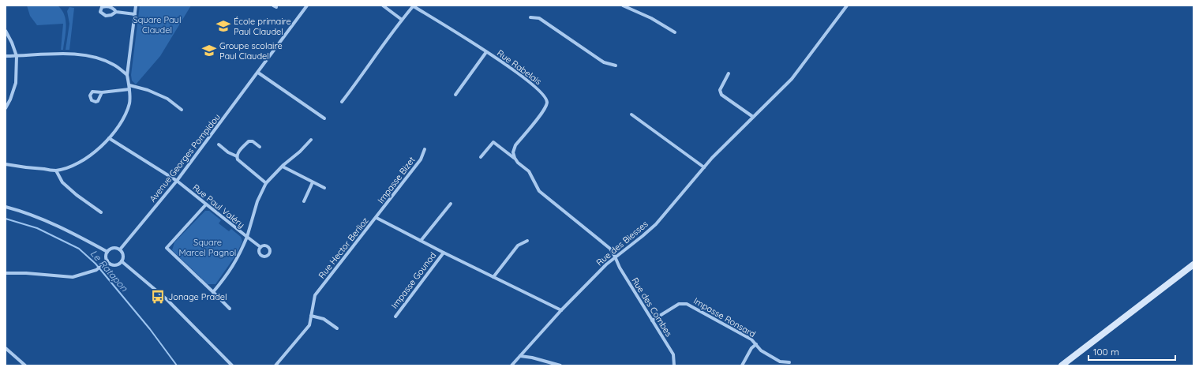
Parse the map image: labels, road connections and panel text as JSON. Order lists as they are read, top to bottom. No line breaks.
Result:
{"streets":{"street":["Rue Rabelais","Avenue Georges Pompidou","Impasse Bizet","Rue Paul Valéry","Rue des Biesses","Rue Hector Berlioz","Impasse Gounod","Rue des Combes","Impasse Ronsard"]},"crossings":[["Avenue Georges Pompidou","Rue Paul Valéry"],["Impasse Bizet","Rue Hector Berlioz"],["Rue des Biesses","Rue Hector Berlioz"],["Rue des Biesses","Rue des Combes"],["Rue Hector Berlioz","Impasse Gounod"],["Rue des Combes","Impasse Ronsard"]],"water":["Le Ratapon"],"parks":["Square Paul Claudel","Square Marcel Pagnol"],"places":{"school or university":["École primaire Paul Claudel","Groupe scolaire Paul Claudel"],"bus stop":["Jonage Pradel"]},"scale_bar":"100 m"}
